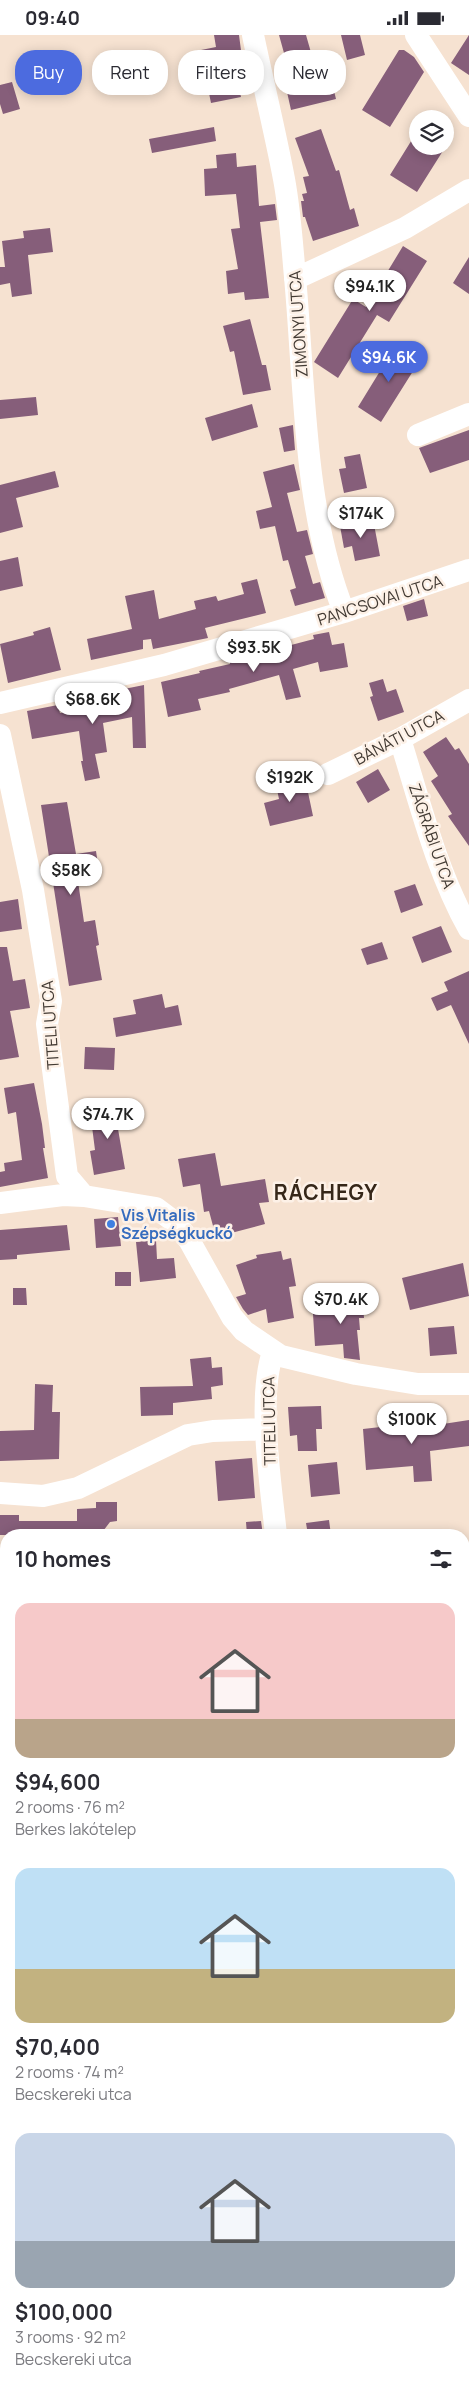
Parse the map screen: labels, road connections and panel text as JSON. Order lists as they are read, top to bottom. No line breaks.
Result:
{"streets":{"street":["ZIMONYI UTCA","PANCSOVAI UTCA","BÁNÁTI UTCA","ZÁGRÁBI UTCA","TITELI UTCA"]},"crossings":[["ZIMONYI UTCA","PANCSOVAI UTCA"],["BÁNÁTI UTCA","ZÁGRÁBI UTCA"]],"districts":["RÁCHEGY"],"places":["Vis Vitalis Szépségkuckó"],"page":{"status":"09:40","chip":["Buy","Rent","Filters","New"],"price":["$94.1K","$94.6K","$174K","$93.5K","$68.6K","$192K","$58K","$74.7K","$70.4K","$100K"],"heading":"10 homes","list":[{"name":"$94,600","note":"2 rooms · 76 m² · Berkes lakótelep"},{"name":"$70,400","note":"2 rooms · 74 m² · Becskereki utca"},{"name":"$100,000","note":"3 rooms · 92 m² · Becskereki utca"}]}}
